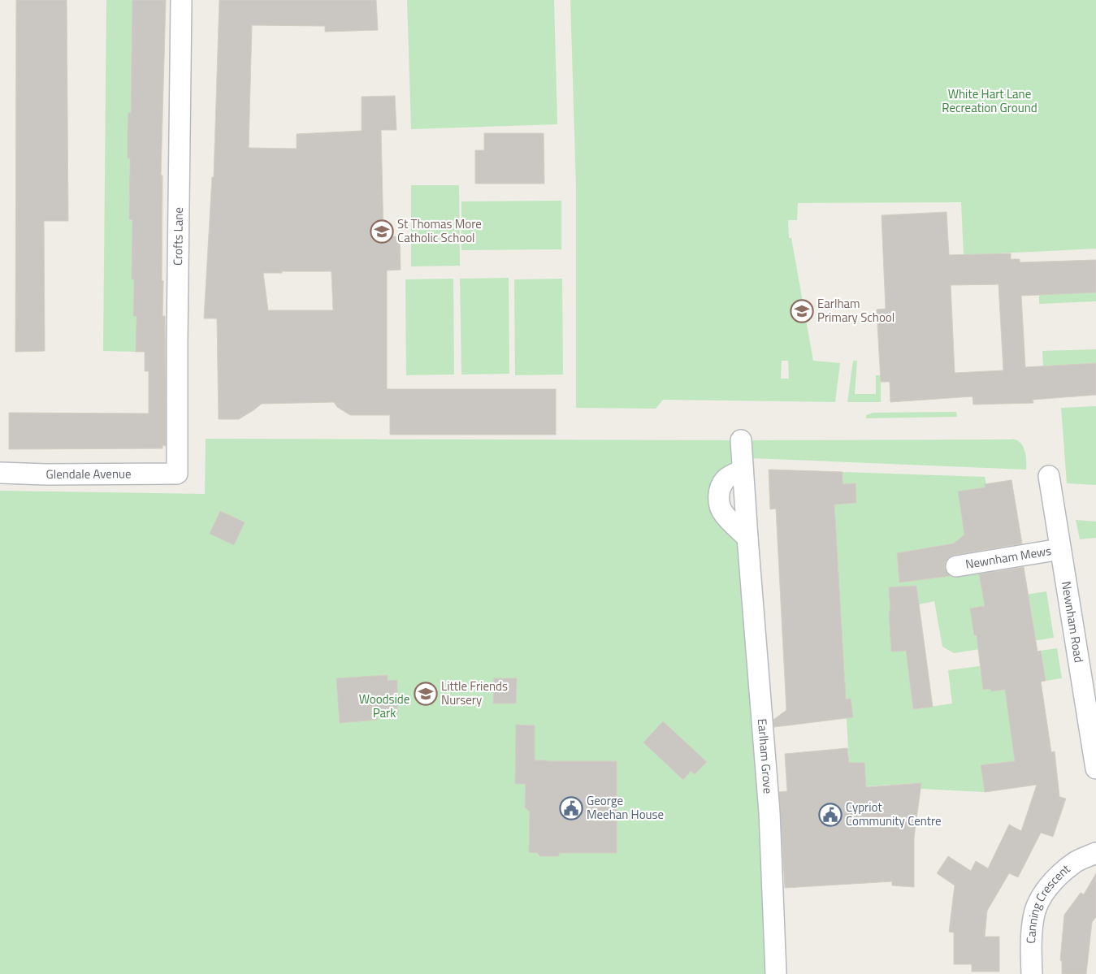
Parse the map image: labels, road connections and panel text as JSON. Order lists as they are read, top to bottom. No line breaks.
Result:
{"streets":{"street":["Crofts Lane","Glendale Avenue","Newnham Mews","Newnham Road","Earlham Grove","Canning Crescent"]},"crossings":[["Crofts Lane","Glendale Avenue"],["Newnham Mews","Newnham Road"]],"parks":["White Hart Lane Recreation Ground","Woodside Park"],"places":{"school or university":["St Thomas More Catholic School","Earlham Primary School","Little Friends Nursery"],"public building":["George Meehan House","Cypriot Community Centre"]}}
